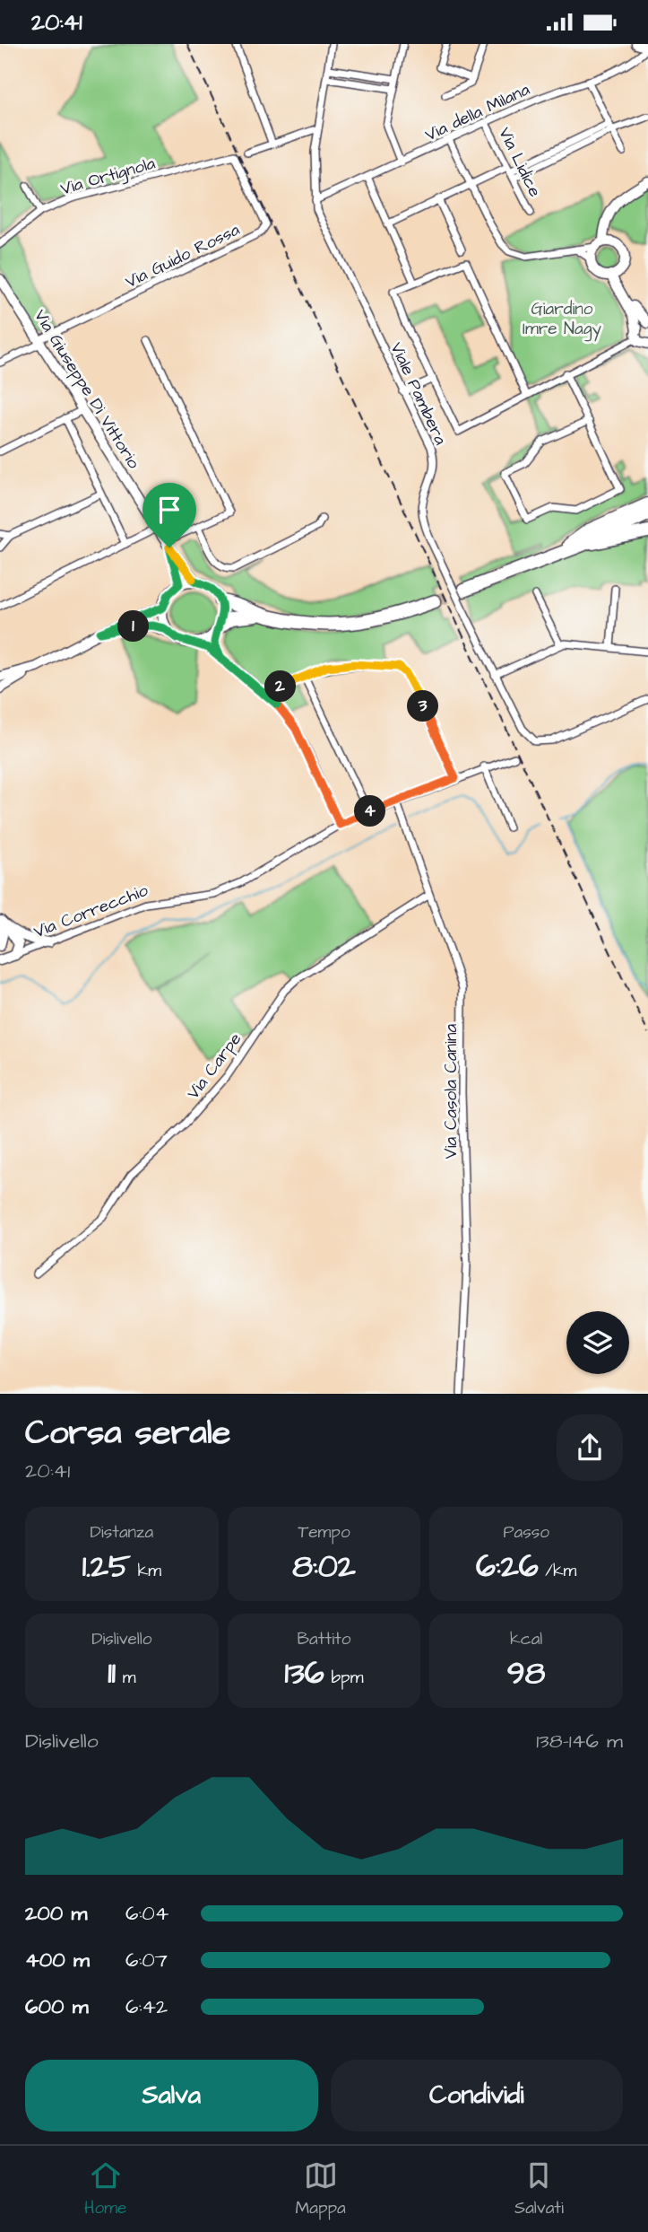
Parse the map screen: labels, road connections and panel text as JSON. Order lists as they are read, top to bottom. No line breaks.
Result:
{"streets":{"street":["Via della Milana","Via Lidice","Via Ortignola","Via Guido Rossa","Via Giuseppe Di Vittorio","Viale Pambera","Via Correcchio","Via Carpe","Via Casola Canina"]},"crossings":[["Via della Milana","Via Lidice"],["Via della Milana","Viale Pambera"],["Via Ortignola","Via Guido Rossa"],["Via Guido Rossa","Via Giuseppe Di Vittorio"],["Via Correcchio","Via Casola Canina"],["Via Carpe","Via Casola Canina"]],"parks":["Giardino Imre Nagy"],"page":{"status":"20:41","pins":["1","2","3","4"],"heading":["Corsa serale","20:41"],"stats":[["Distanza","1.25 km"],["Tempo","8:02"],["Passo","6:26 /km"],["Dislivello","11 m"],["Battito","136 bpm"],["kcal","98"]],"chart":["Dislivello","138–146 m"],"list":[{"name":"200 m","note":"6:04"},{"name":"400 m","note":"6:07"},{"name":"600 m","note":"6:42"}],"buttons":["Salva","Condividi"],"tabs":["Home","Mappa","Salvati"]}}
